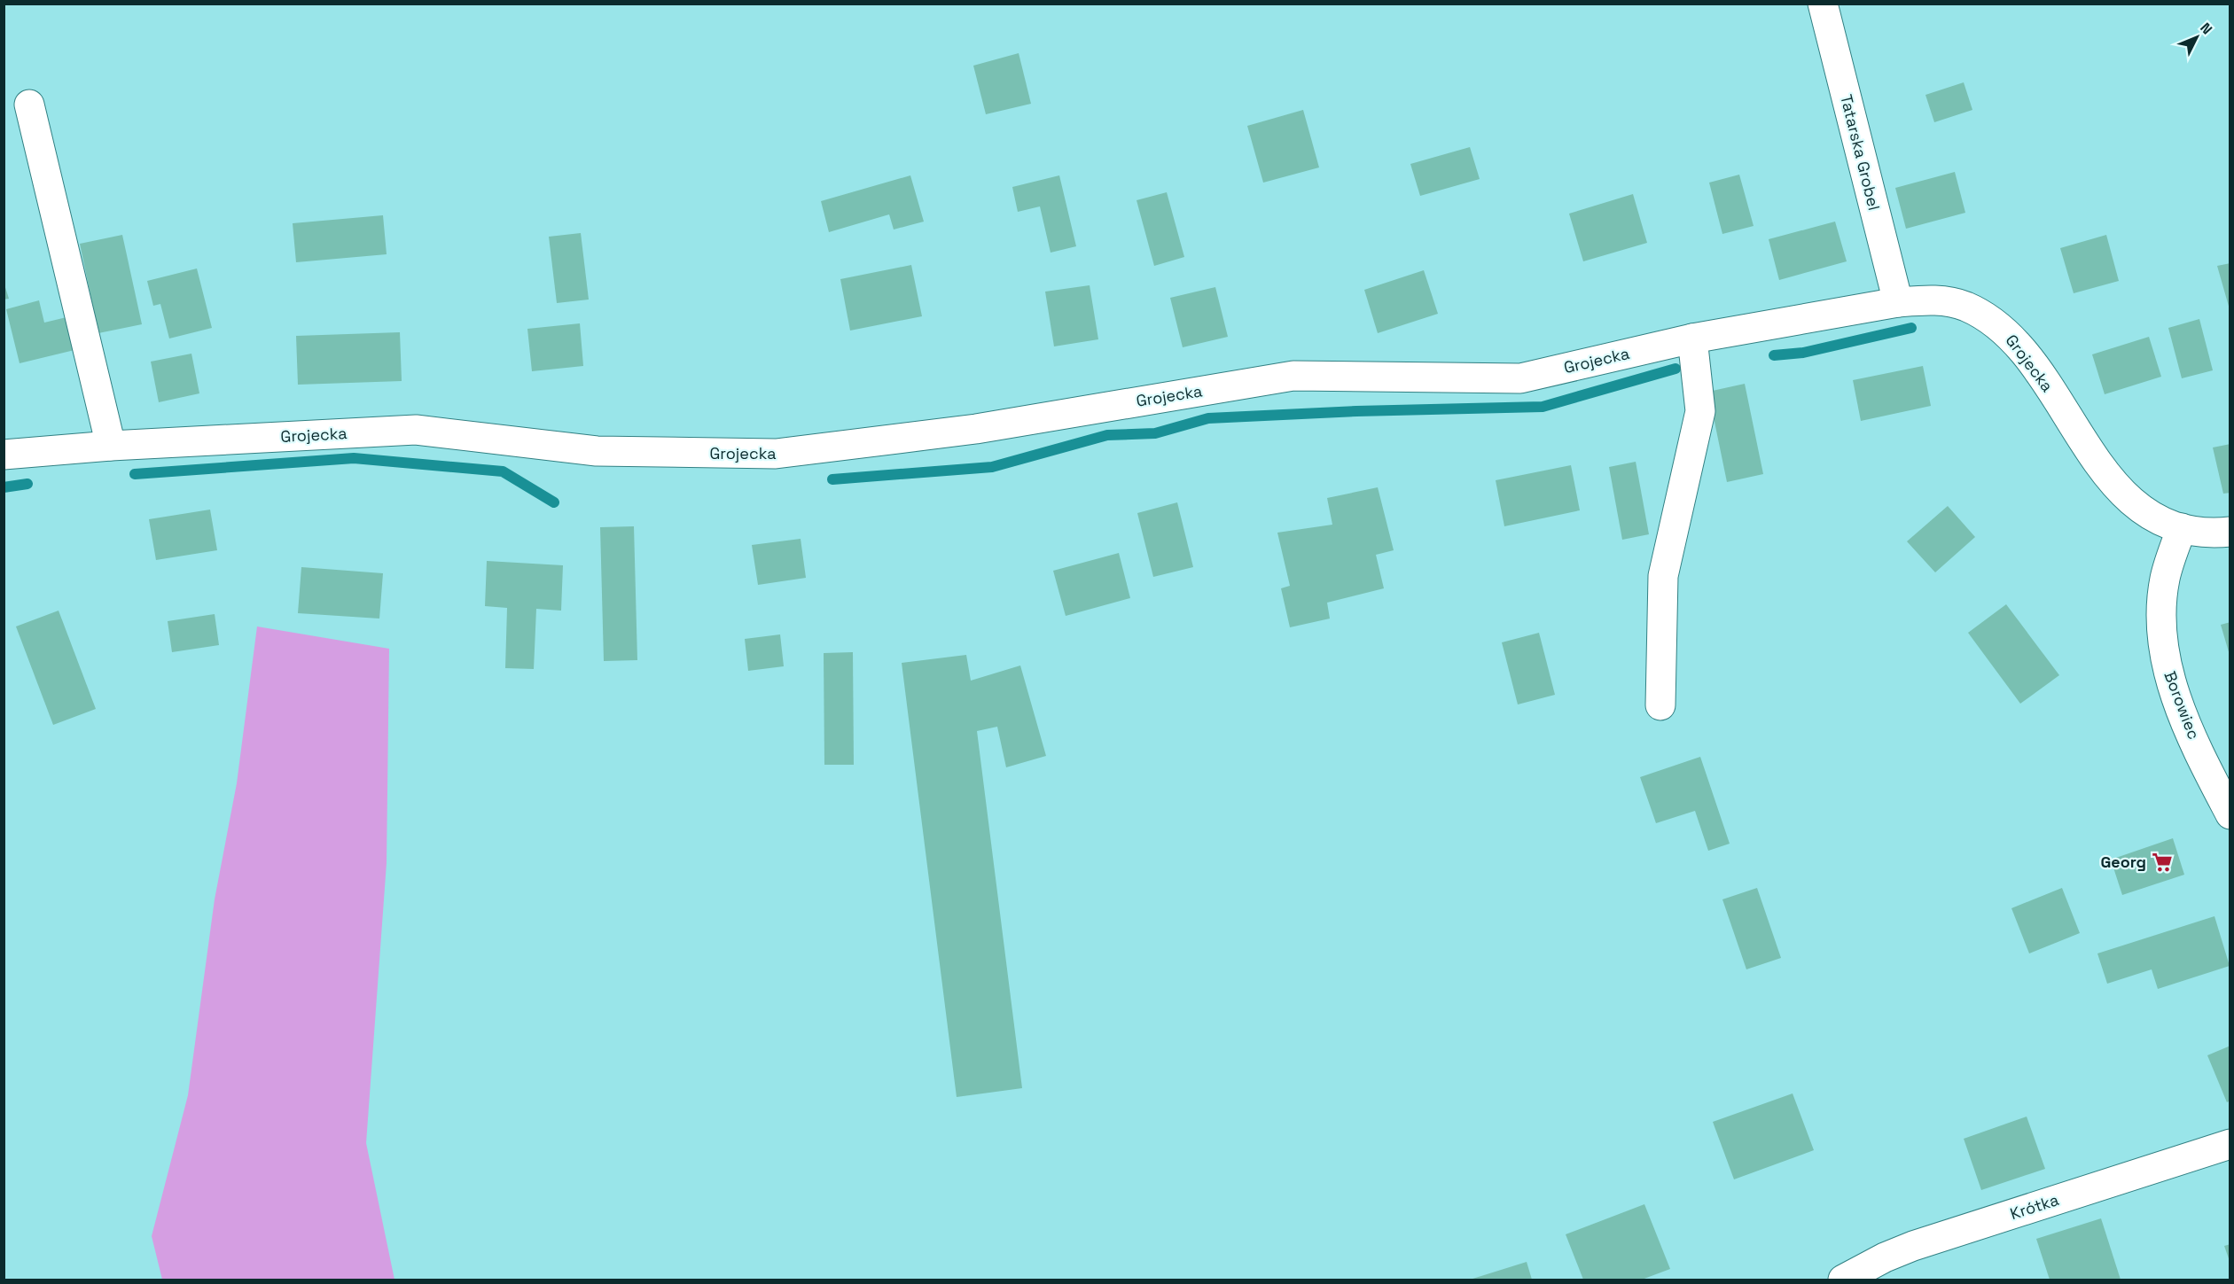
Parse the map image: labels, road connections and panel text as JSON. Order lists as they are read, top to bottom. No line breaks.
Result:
{"streets":{"street":["Tatarska Grobel","Grojecka","Borowiec","Krótka"]},"crossings":[["Tatarska Grobel","Grojecka"],["Grojecka","Borowiec"]],"places":{"supermarket":["Georg"]},"north":"top right"}
